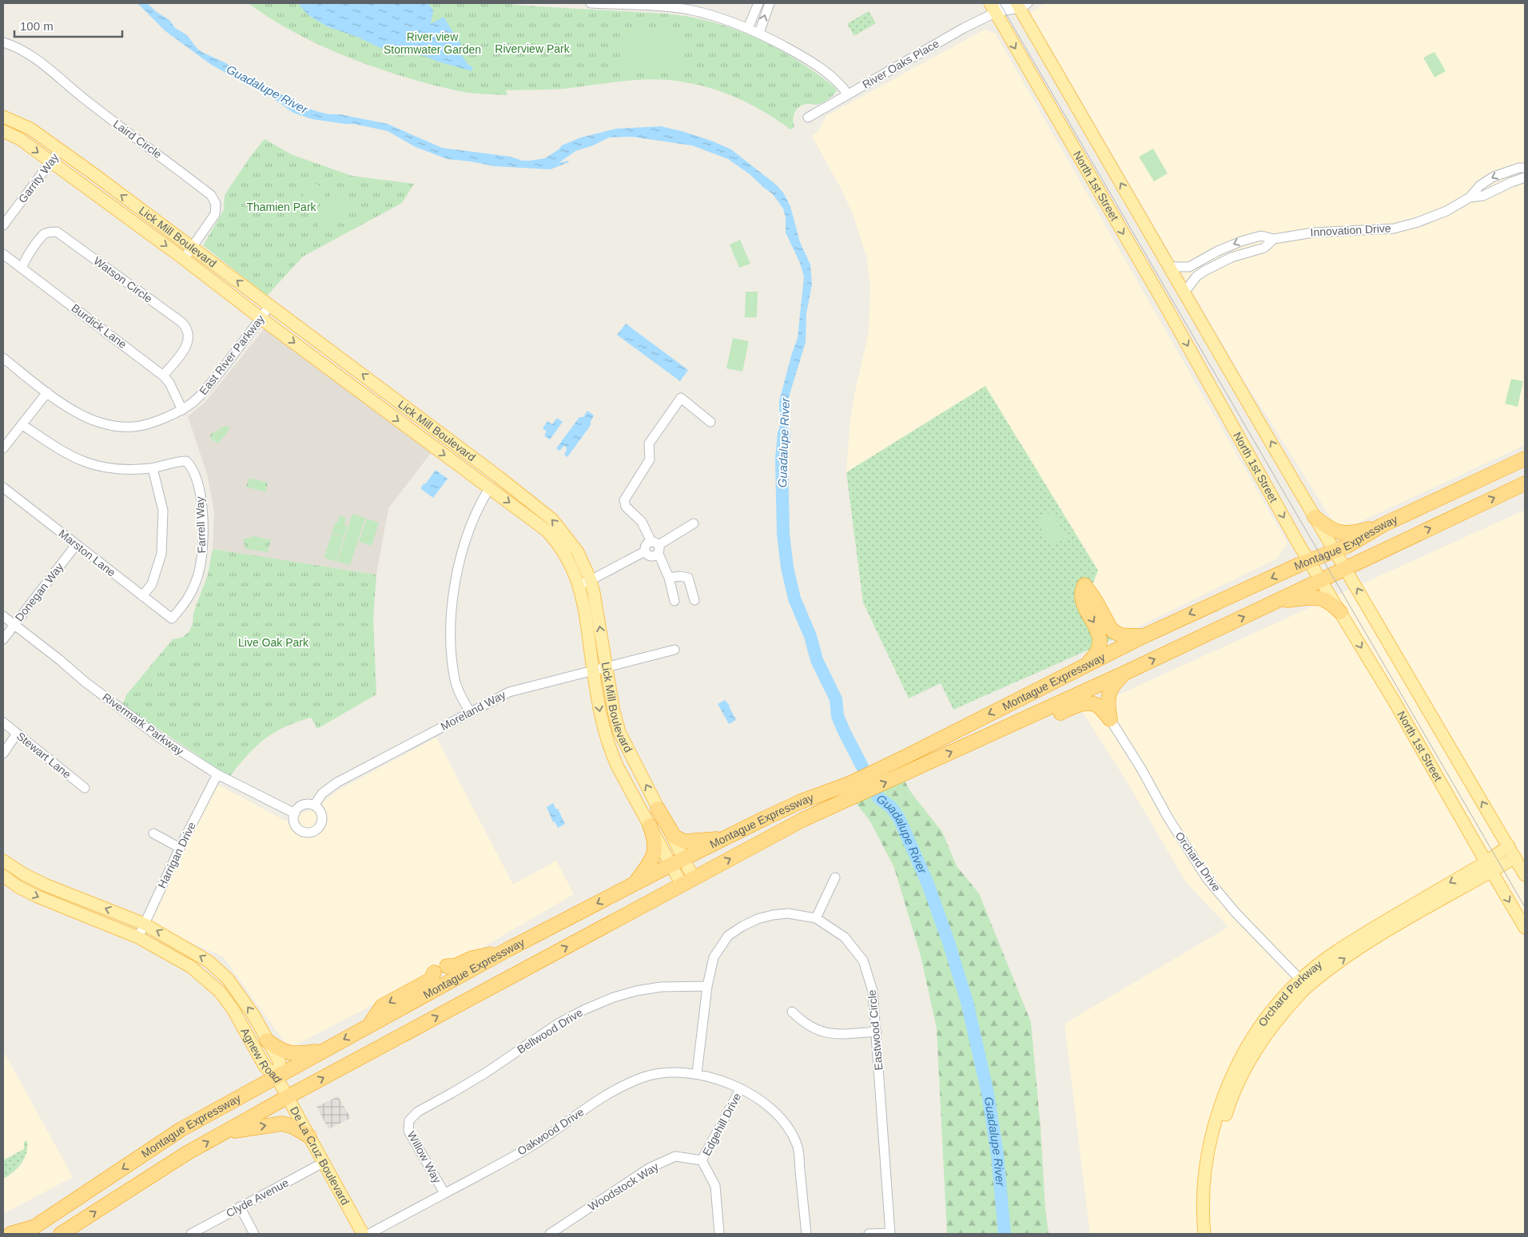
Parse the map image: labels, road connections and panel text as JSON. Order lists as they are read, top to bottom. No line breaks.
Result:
{"streets":{"highway":["Montague Expressway"],"main road":["North 1st Street","Lick Mill Boulevard","Orchard Parkway","Agnew Road","De La Cruz Boulevard"],"street":["River Oaks Place","Laird Circle","Garrity Way","Innovation Drive","Watson Circle","Burdick Lane","East River Parkway","Farrell Way","Marston Lane","Donegan Way","Moreland Way","Rivermark Parkway","Stewart Lane","Harrigan Drive","Orchard Drive","Eastwood Circle","Bellwood Drive","Edgehill Drive","Oakwood Drive","Willow Way","Woodstock Way","Clyde Avenue"]},"crossings":[["River Oaks Place","North 1st Street"],["Laird Circle","Lick Mill Boulevard"],["Garrity Way","Lick Mill Boulevard"],["North 1st Street","Montague Expressway"],["North 1st Street","Orchard Parkway"],["Lick Mill Boulevard","East River Parkway"],["Lick Mill Boulevard","Montague Expressway"],["Lick Mill Boulevard","Moreland Way"],["Watson Circle","Burdick Lane"],["Burdick Lane","East River Parkway"],["Farrell Way","Marston Lane"],["Montague Expressway","Agnew Road"],["Montague Expressway","De La Cruz Boulevard"],["Marston Lane","Donegan Way"],["Donegan Way","Rivermark Parkway"],["Moreland Way","Rivermark Parkway"],["Rivermark Parkway","Harrigan Drive"],["Harrigan Drive","Agnew Road"],["Orchard Drive","Orchard Parkway"],["Eastwood Circle","Bellwood Drive"],["Eastwood Circle","Oakwood Drive"],["Bellwood Drive","Willow Way"],["Agnew Road","De La Cruz Boulevard"],["Edgehill Drive","Oakwood Drive"],["Edgehill Drive","Woodstock Way"],["Oakwood Drive","Willow Way"],["De La Cruz Boulevard","Clyde Avenue"]],"water":["Guadalupe River"],"parks":["River view Stormwater Garden","Riverview Park","Thamien Park","Live Oak Park"],"scale_bar":"100 m"}
